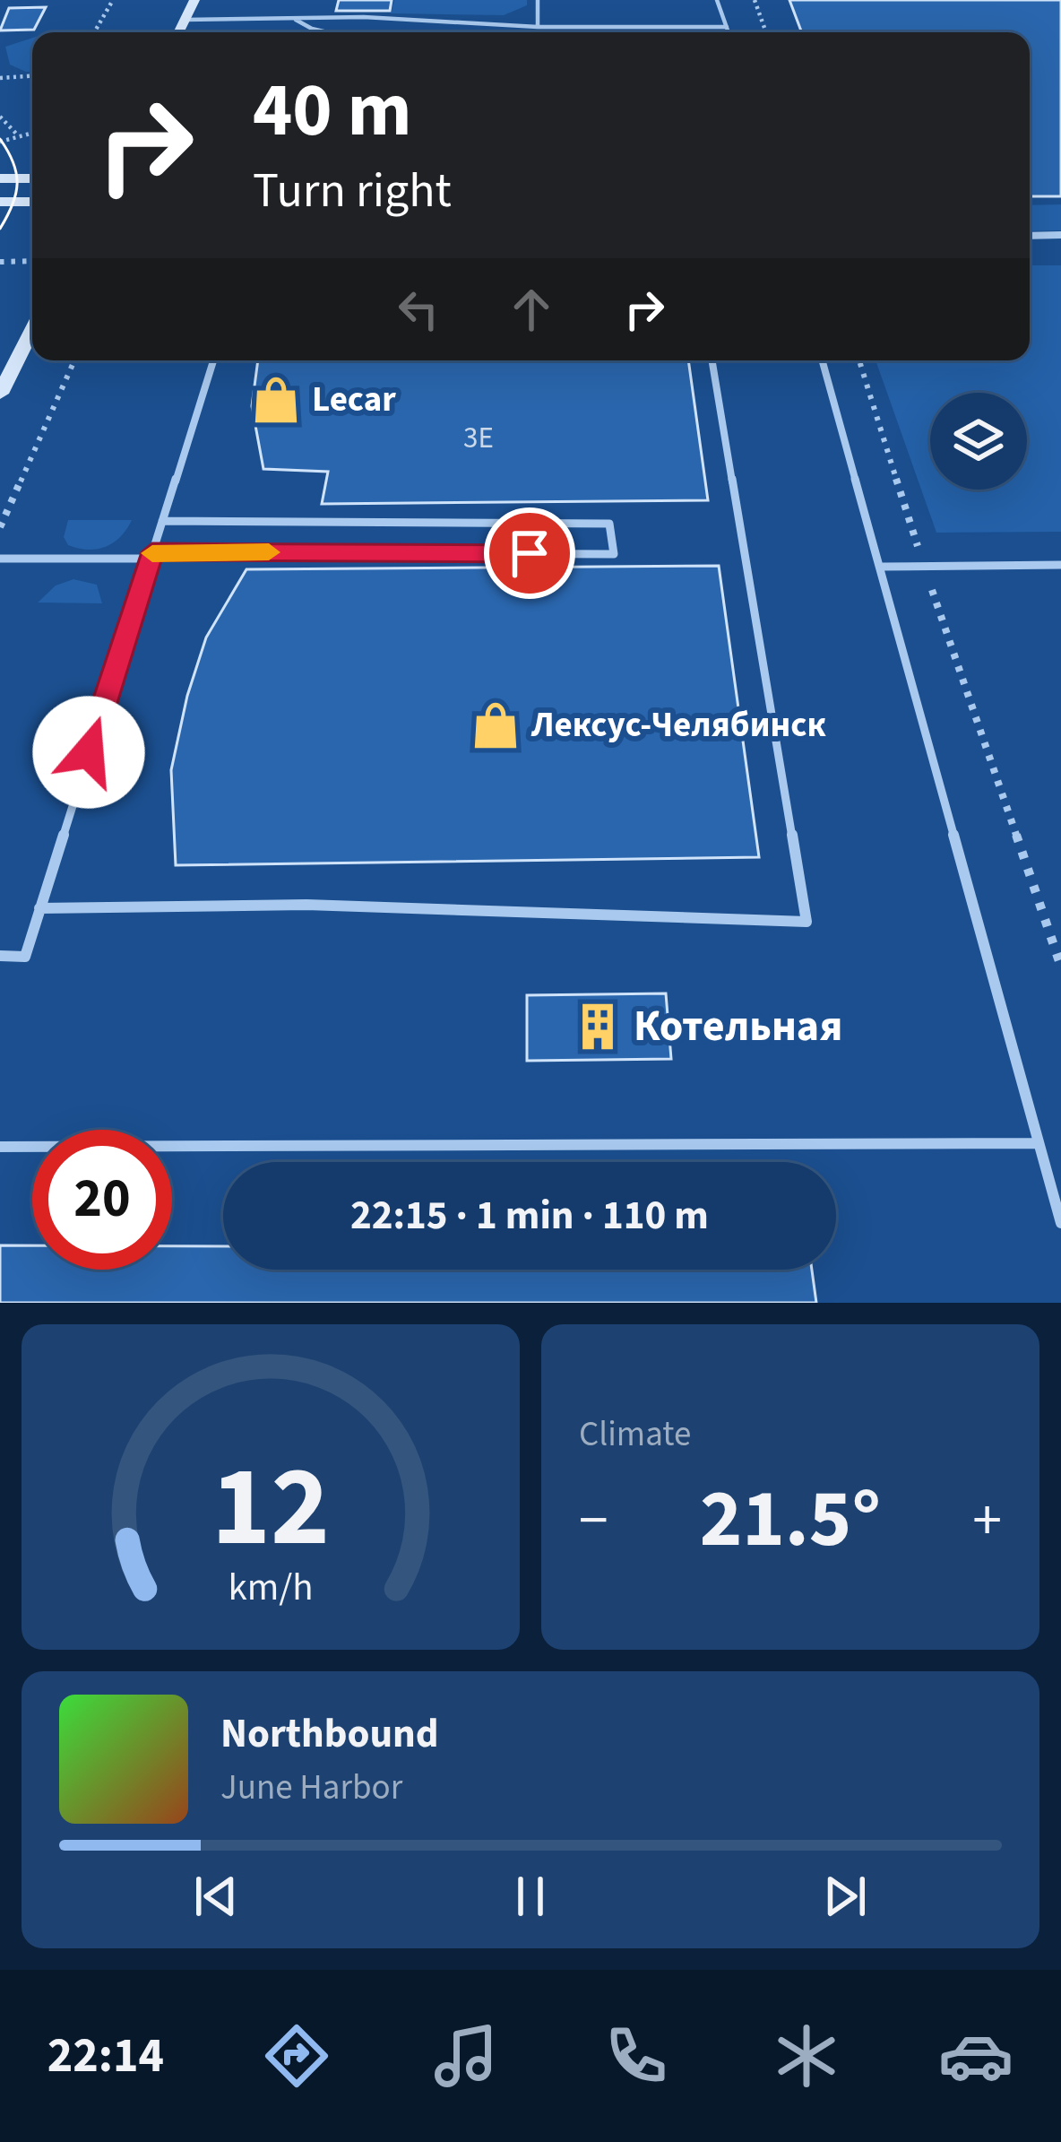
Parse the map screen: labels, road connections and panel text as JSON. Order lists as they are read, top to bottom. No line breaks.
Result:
{"places":{"shop":["Lecar","Лексус-Челябинск"],"building":["Котельная"]},"house_numbers":["3Е"],"page":{"turn":["40 m","Turn right"],"limit":"20","trip":"22:15 · 1 min · 110 m","tile":"Climate","heat":["−","21.5°","+"],"song":["Northbound","June Harbor"],"tabs":"22:14","gauge":["12","km/h"]}}
